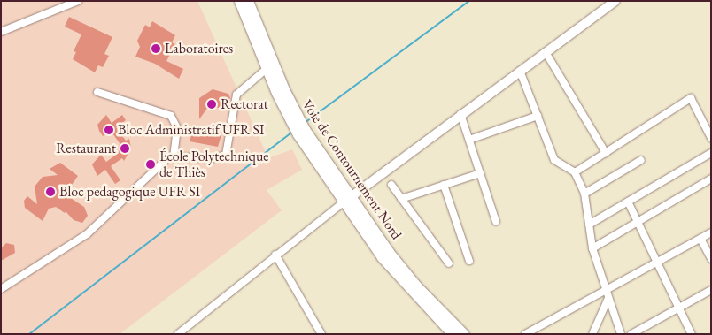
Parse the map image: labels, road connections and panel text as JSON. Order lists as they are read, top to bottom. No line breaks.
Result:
{"streets":{"main road":["Voie de Contournement Nord"]},"places":["Laboratoires","Rectorat","Bloc Administratif UFR SI","Restaurant","École Polytechnique de Thiès","Bloc pedagogique UFR SI"]}
